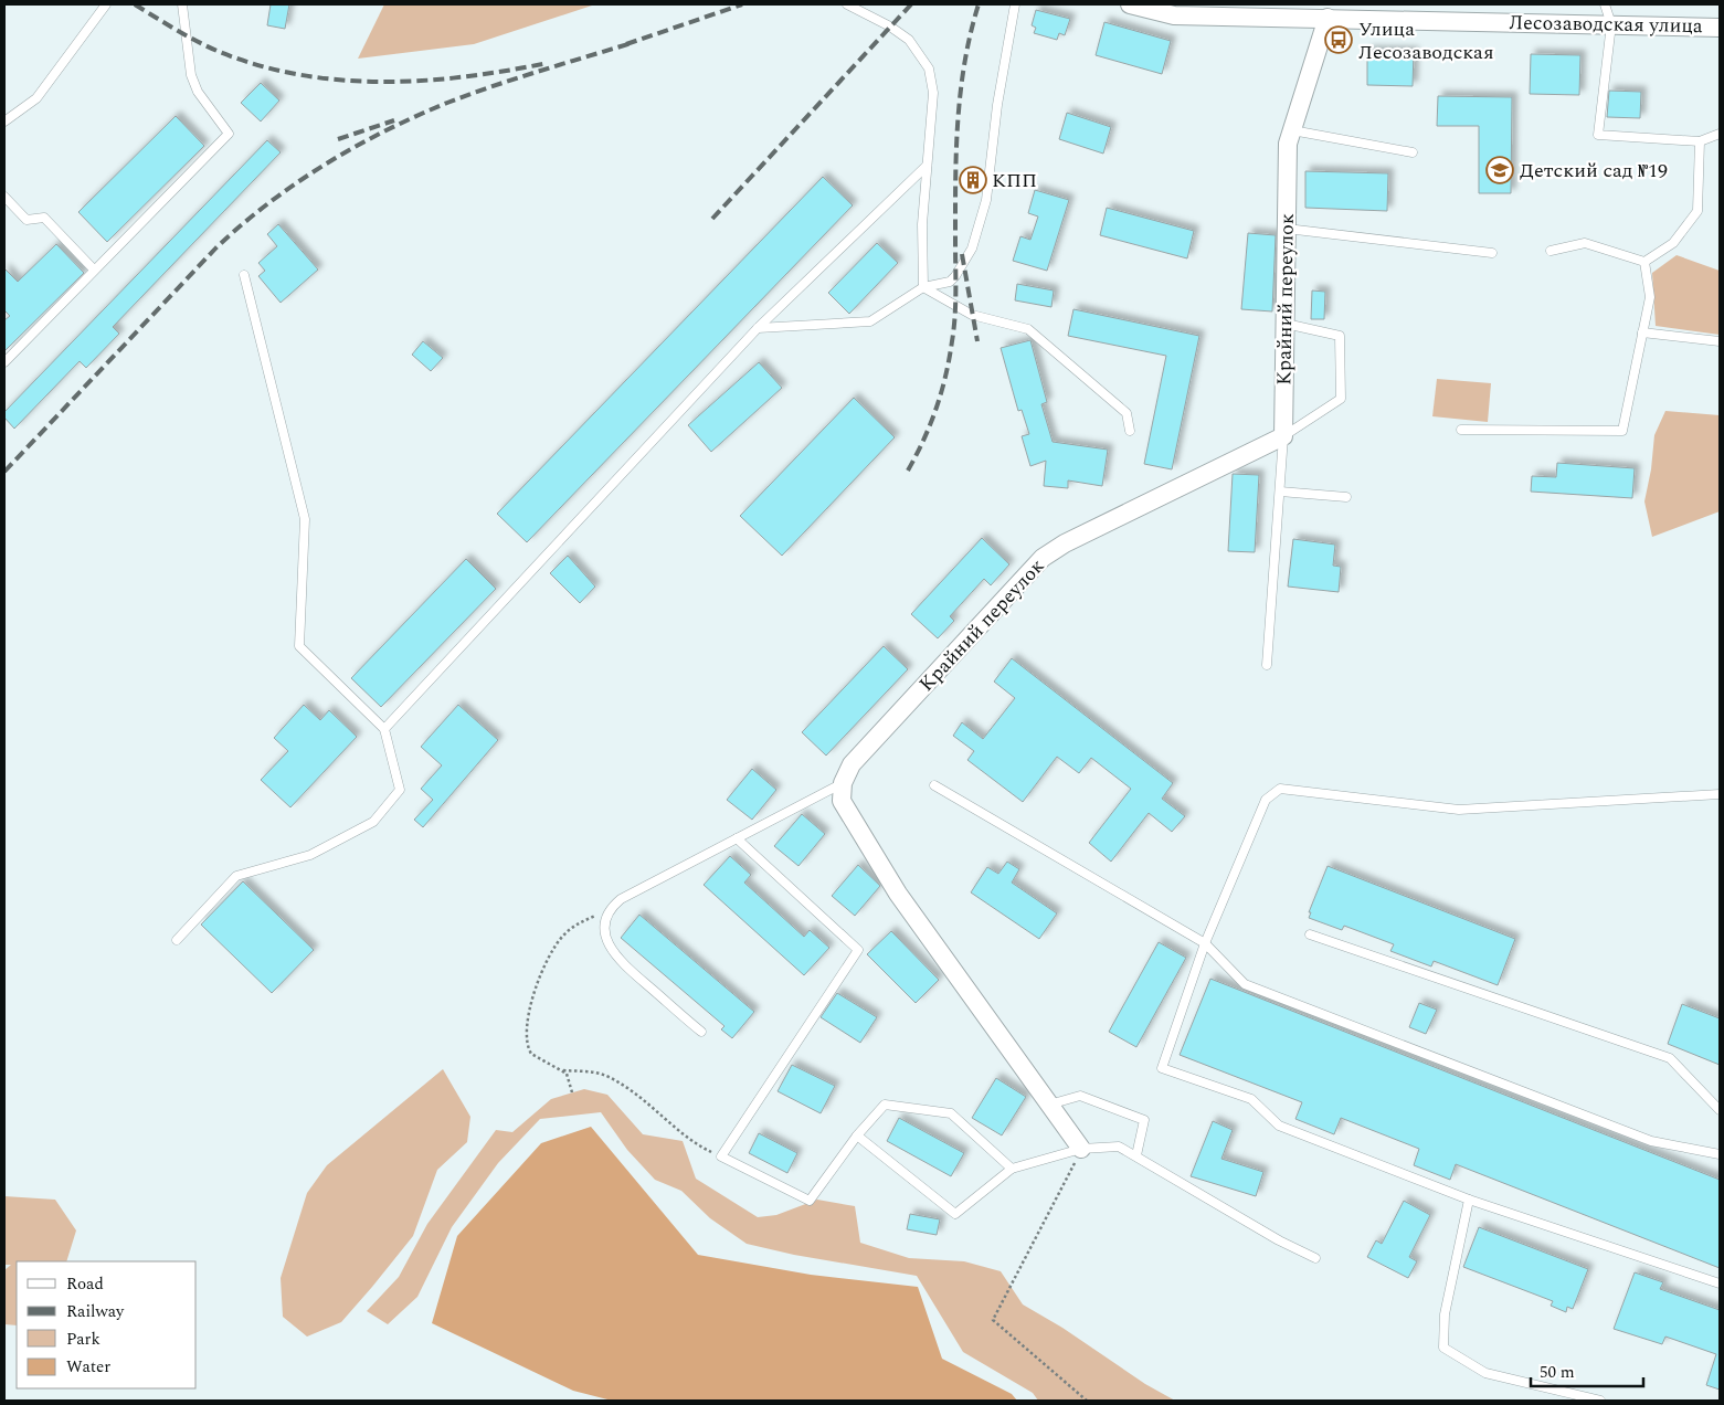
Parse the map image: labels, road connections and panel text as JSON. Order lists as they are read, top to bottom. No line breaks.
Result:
{"streets":{"street":["Лесозаводская улица","Крайний переулок"]},"crossings":[["Лесозаводская улица","Крайний переулок"]],"places":{"bus stop":["Улица Лесозаводская"],"school or university":["Детский сад №19"],"building":["КПП"]},"legend":["Road","Railway","Park","Water"],"scale_bar":"50 m"}
